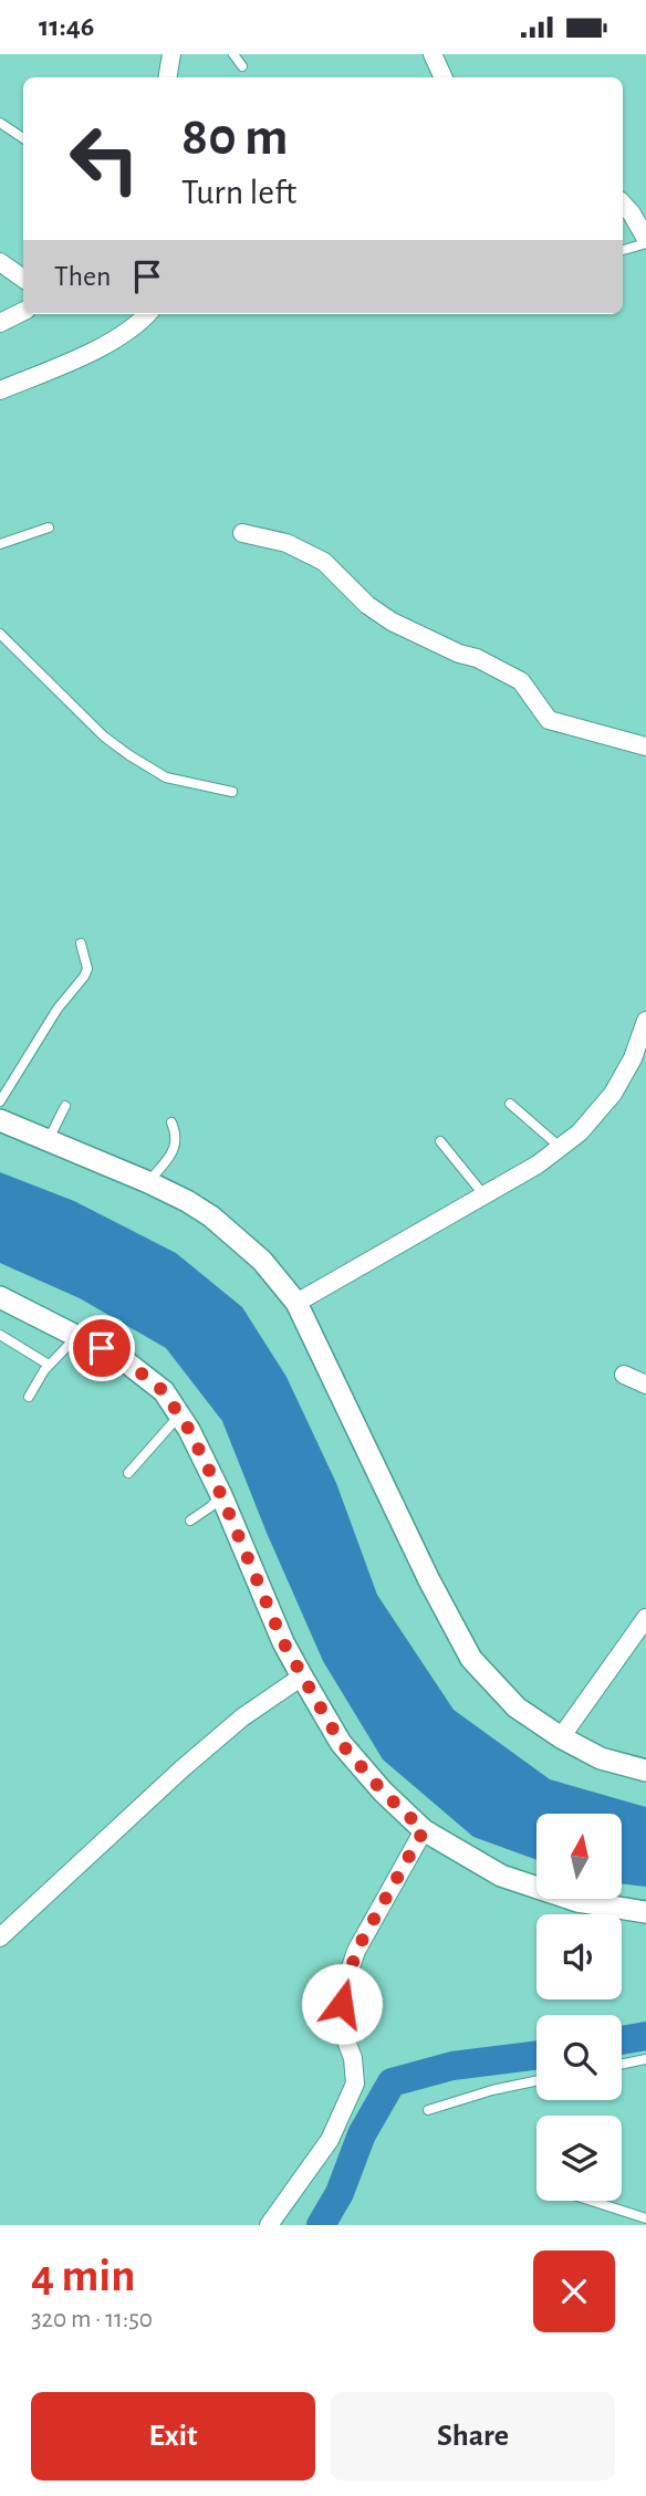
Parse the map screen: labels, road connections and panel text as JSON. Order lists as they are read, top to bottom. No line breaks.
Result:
{"north":"top","page":{"status":"11:46","turn":["80 m","Turn left"],"then":"Then","heading":["4 min","320 m · 11:50"],"buttons":["Exit","Share"]}}
